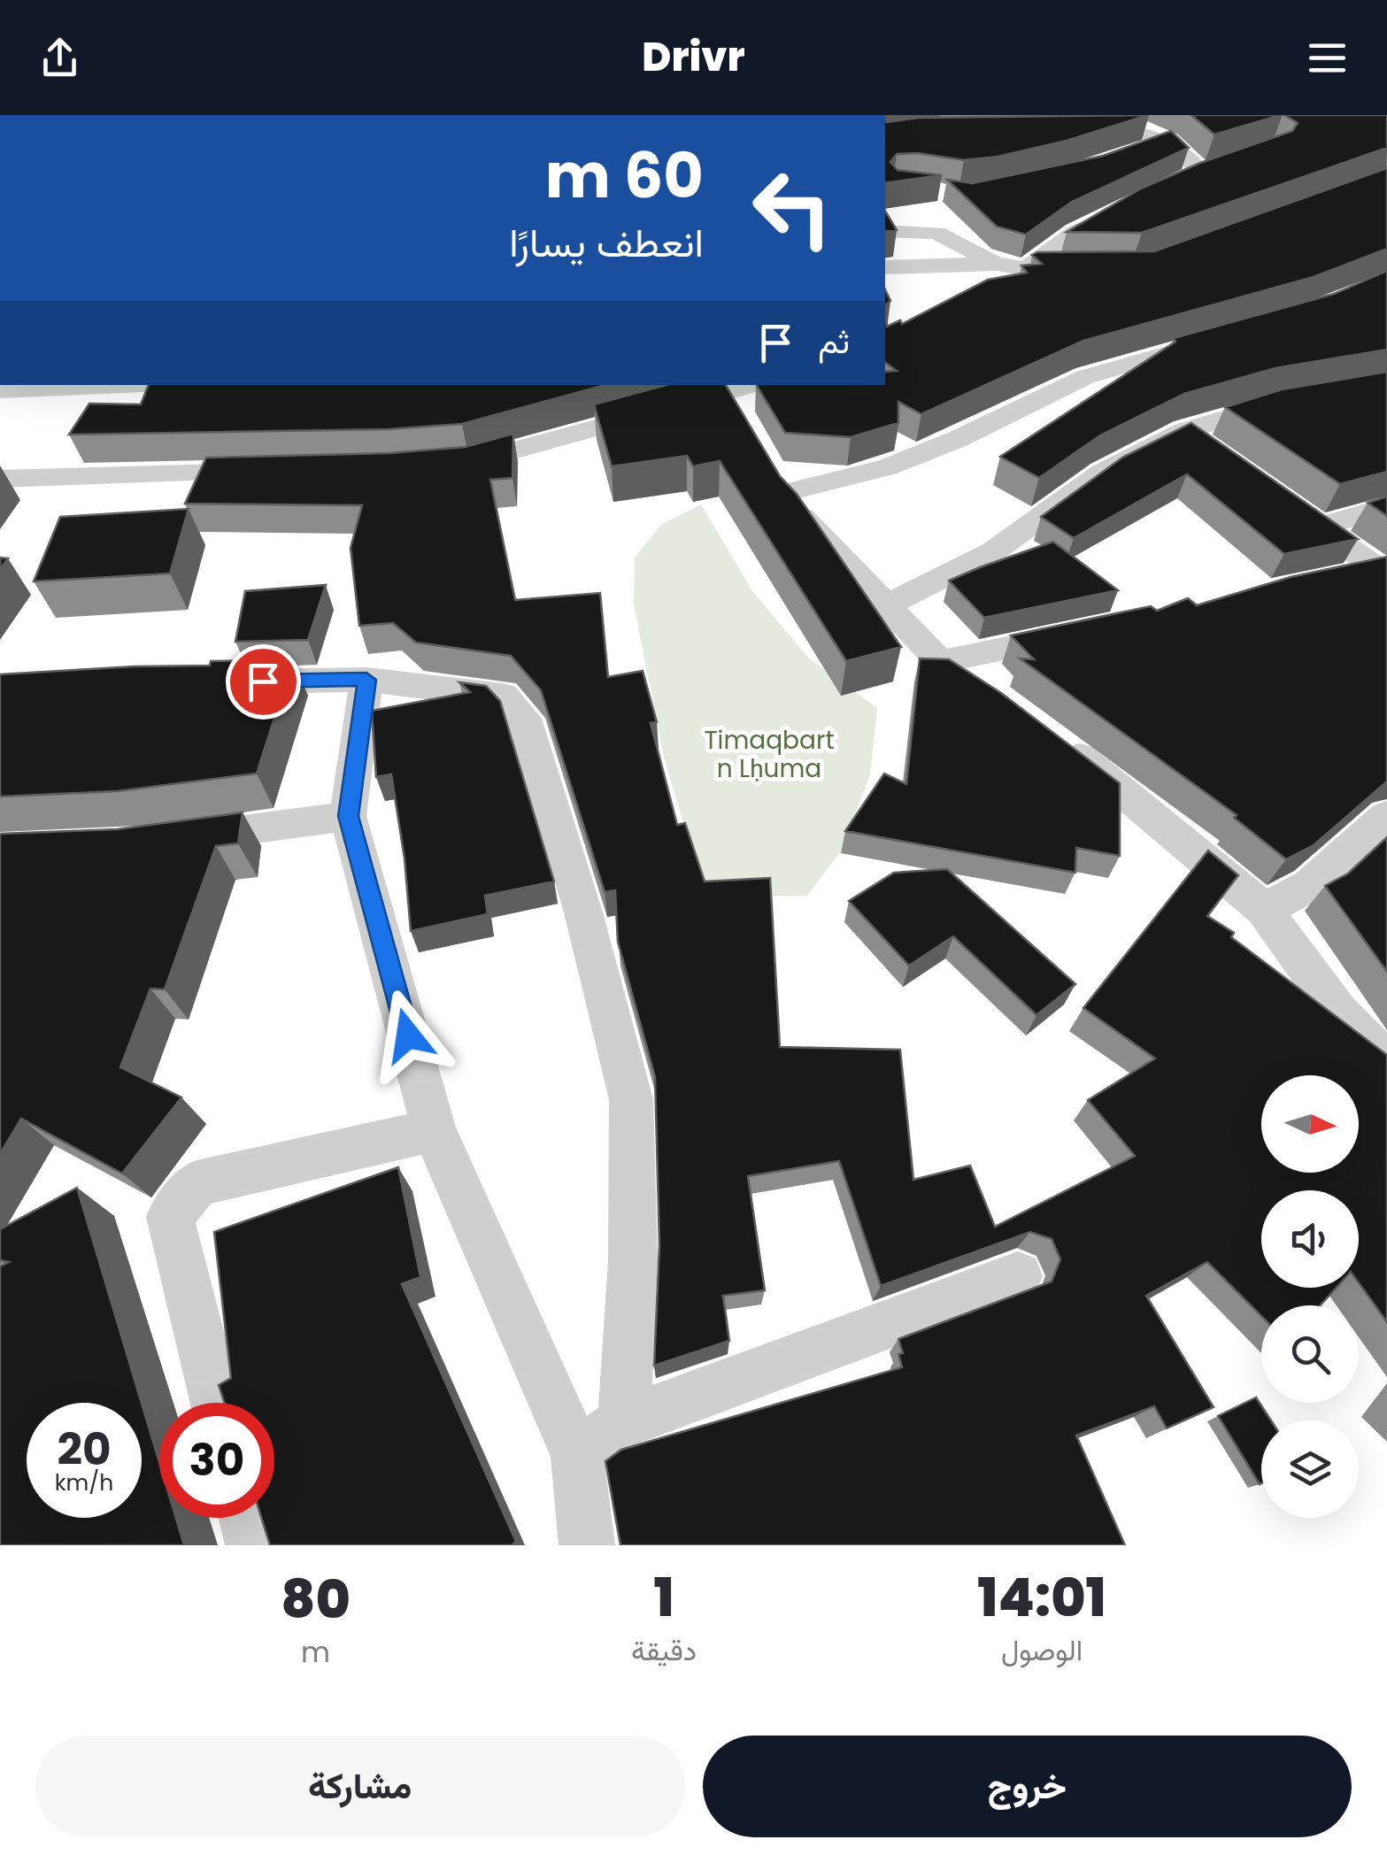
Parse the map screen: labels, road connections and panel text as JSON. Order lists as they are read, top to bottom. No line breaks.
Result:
{"parks":["Timaqbart n Lḥuma"],"north":"right","page":{"header":"Drivr","turn":["60 m","انعطف يسارًا"],"then":"ثم","speed":"20 km/h","limit":"30","eta":["14:01","الوصول","1","دقيقة","80","m"],"buttons":["خروج","مشاركة"]}}
